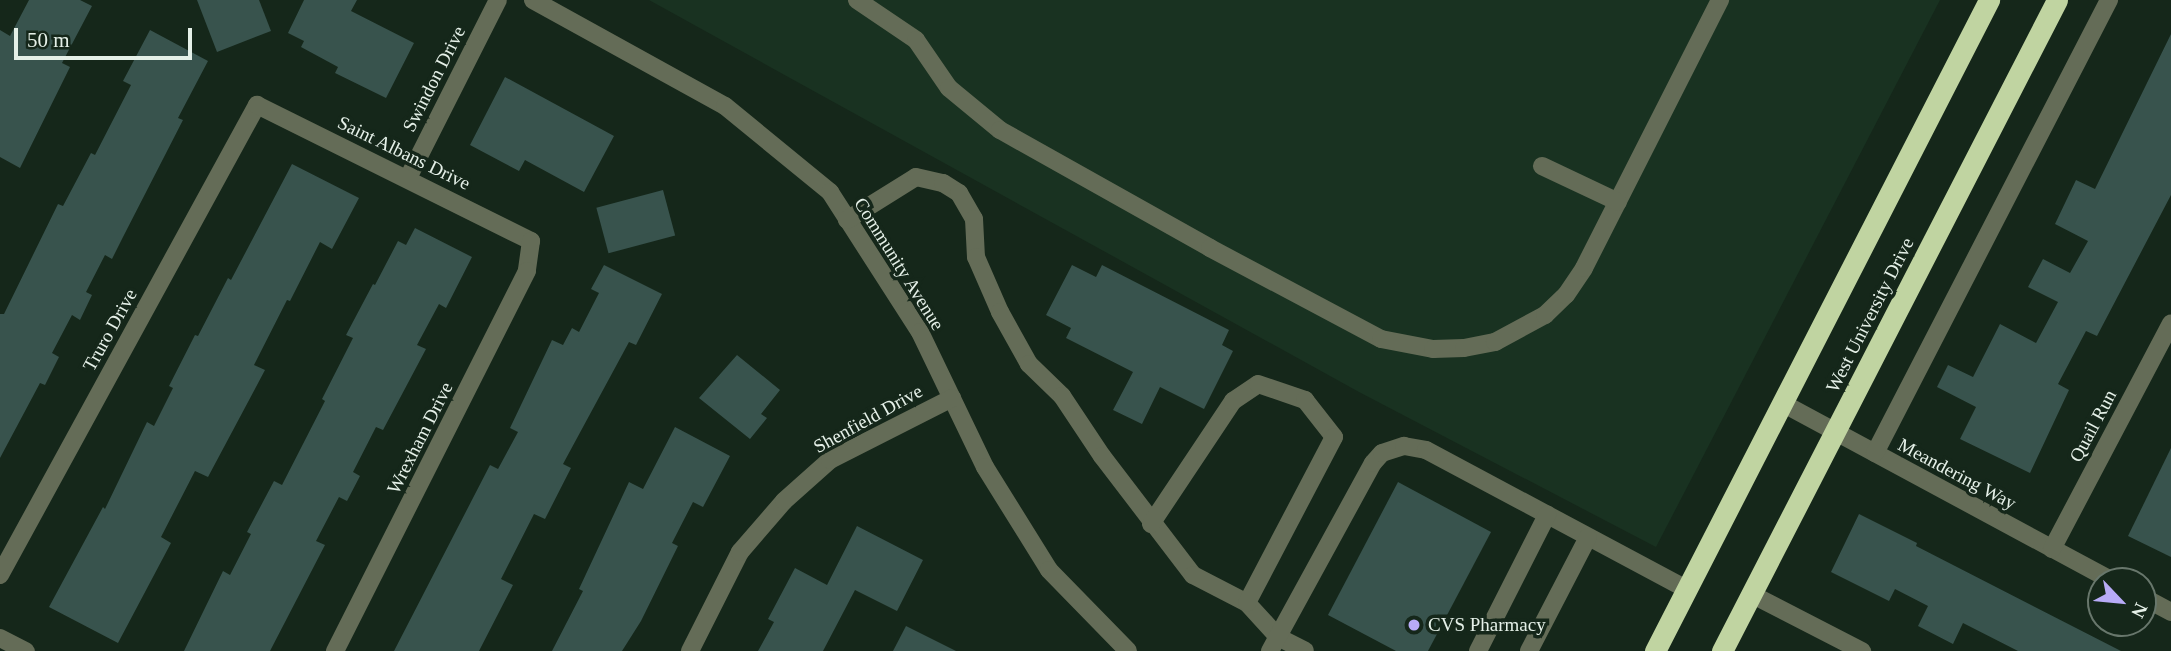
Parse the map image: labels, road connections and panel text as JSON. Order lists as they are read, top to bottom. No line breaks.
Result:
{"streets":{"highway":["West University Drive"],"street":["Swindon Drive","Saint Albans Drive","Community Avenue","Truro Drive","Shenfield Drive","Quail Run","Wrexham Drive","Meandering Way"]},"crossings":[["Swindon Drive","Saint Albans Drive"],["Saint Albans Drive","Truro Drive"],["Saint Albans Drive","Wrexham Drive"],["Community Avenue","Shenfield Drive"],["West University Drive","Meandering Way"],["Quail Run","Meandering Way"]],"places":["CVS Pharmacy"],"scale_bar":"50 m","north":"bottom right"}
